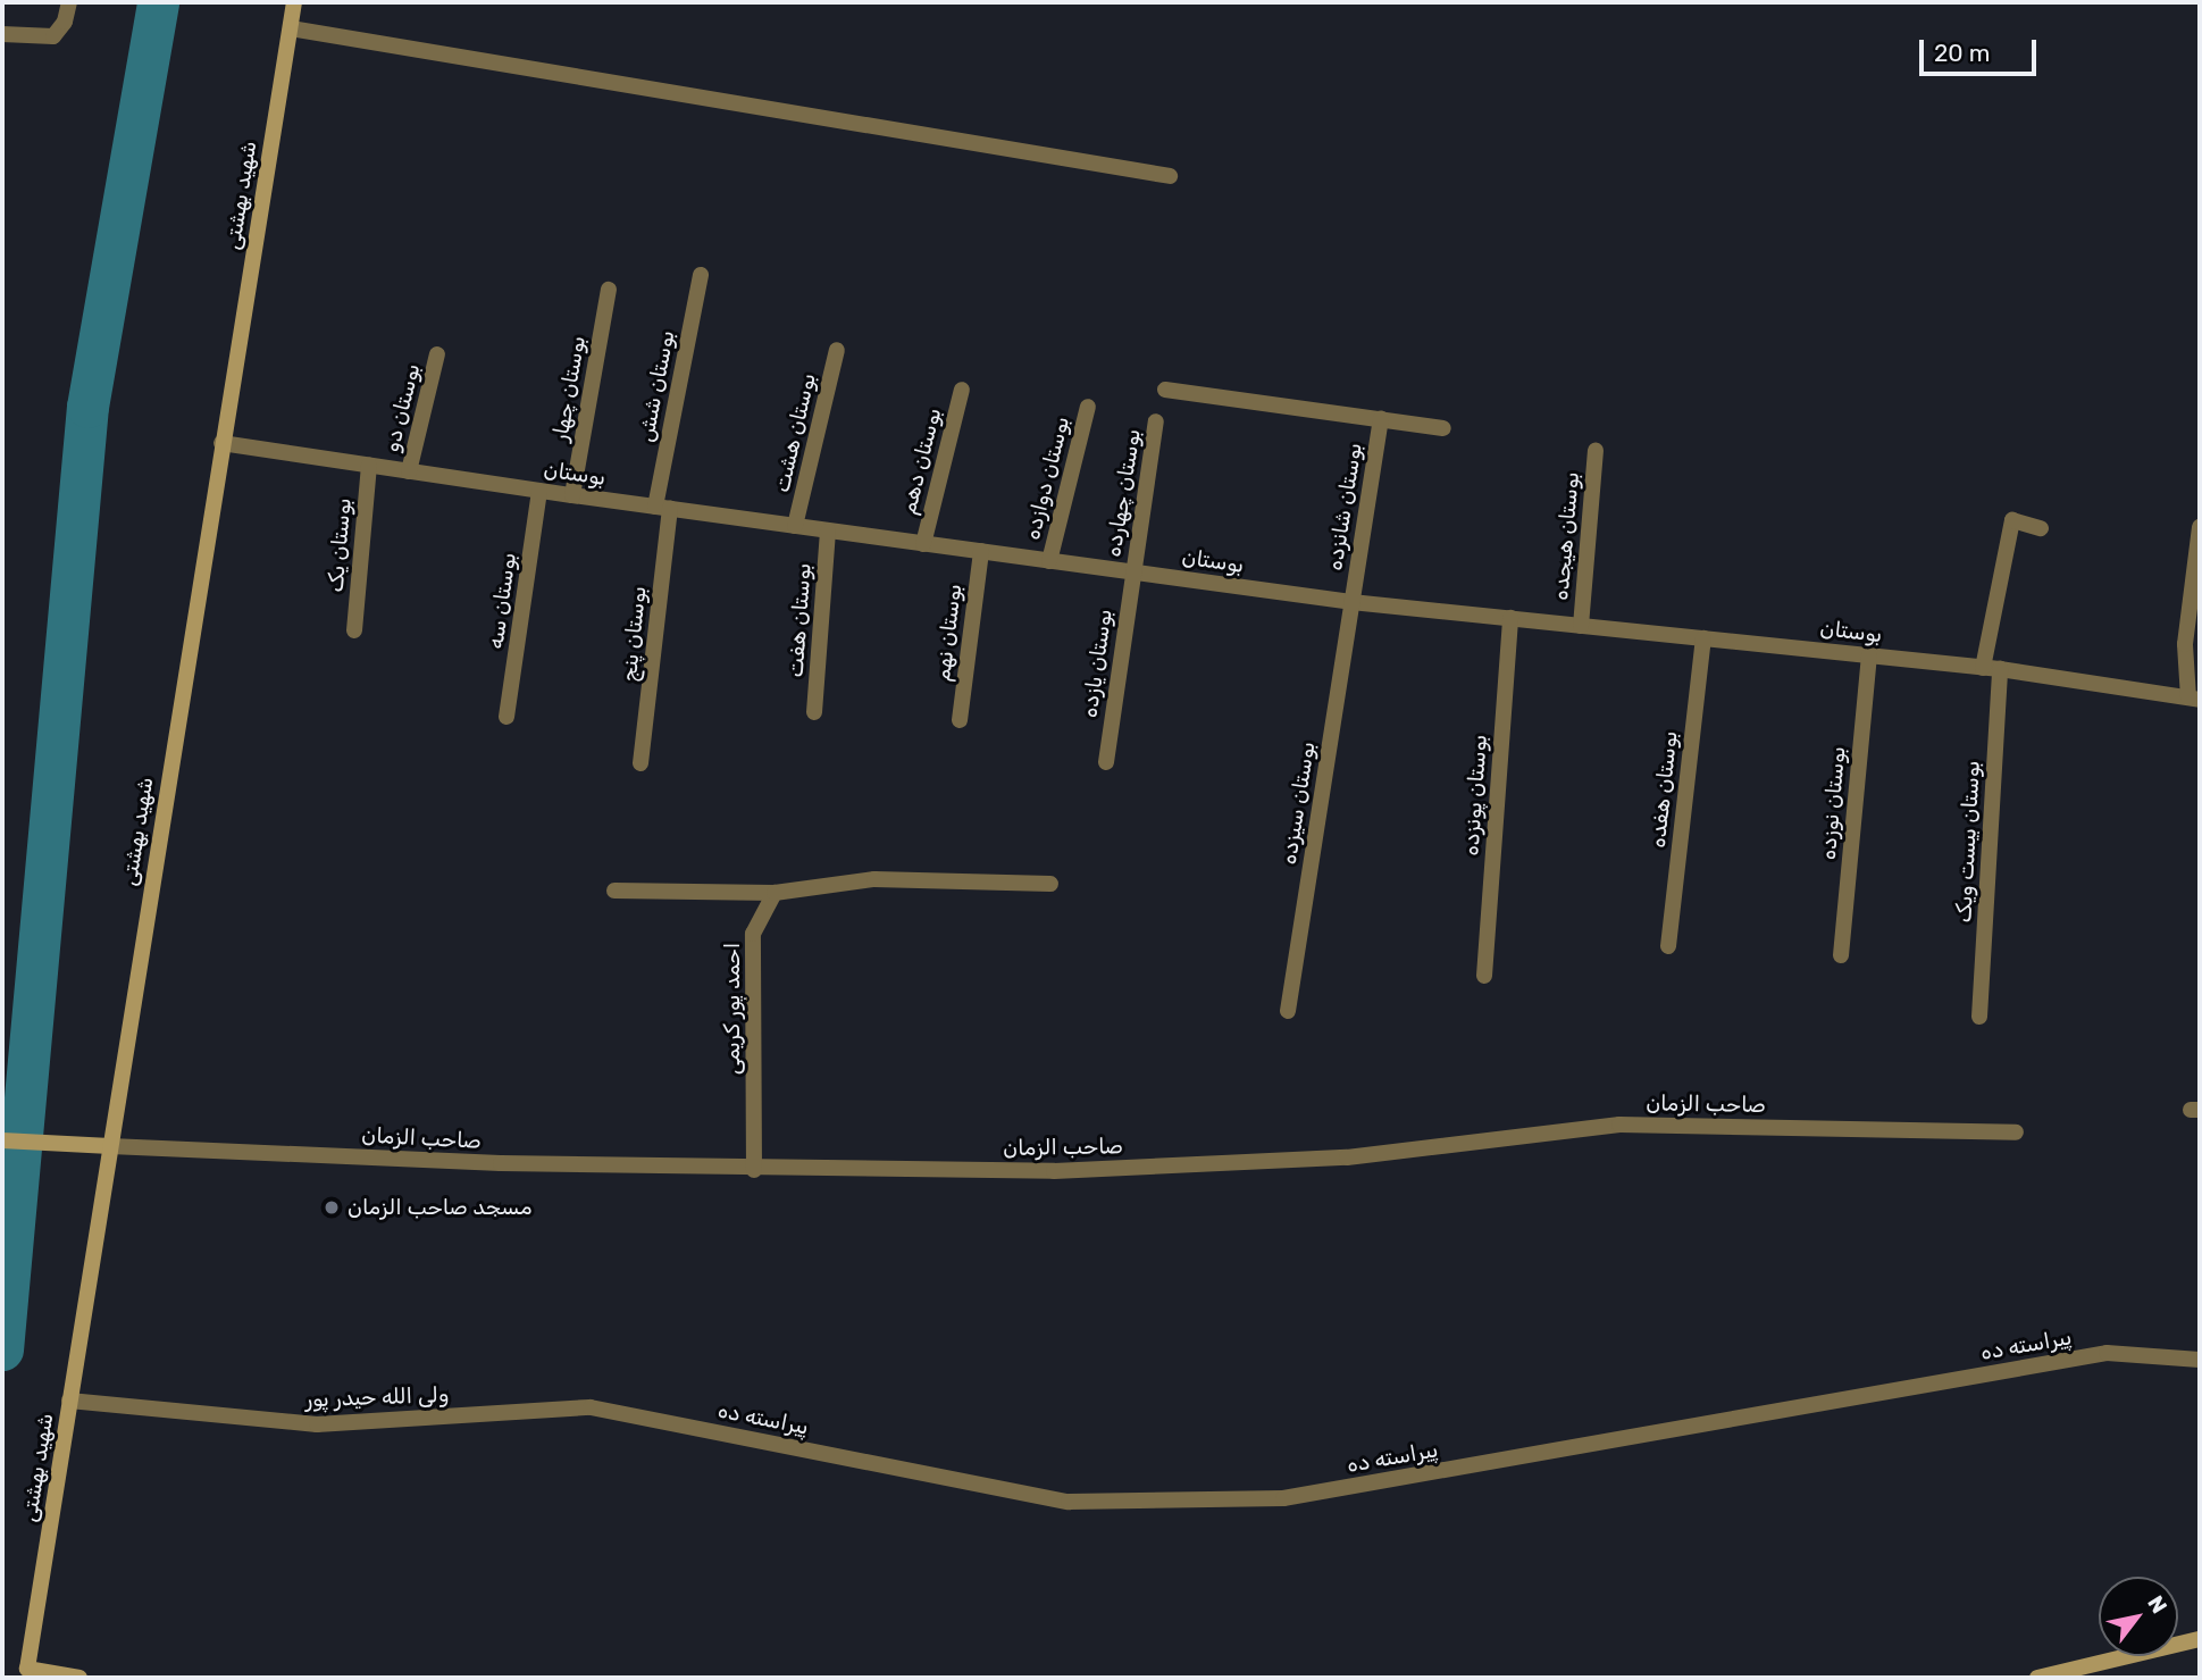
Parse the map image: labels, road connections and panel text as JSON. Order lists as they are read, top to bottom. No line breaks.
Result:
{"streets":{"main road":["شهید بهشتی"],"street":["بوستان شش","بوستان چهار","بوستان دو","بوستان هشت","بوستان دهم","بوستان","بوستان دوازده","بوستان چهارده","بوستان شانزده","بوستان هیجده","بوستان یک","بوستان سه","بوستان هفت","بوستان نهم","بوستان پنج","بوستان یازده","بوستان هفده","بوستان پونزده","بوستان سیزده","بوستان نوزده","بوستان بیست ویک","احمد پور کریمی","صاحب الزمان","پیراسته ده","ولی الله حیدر پور"]},"crossings":[["شهید بهشتی","بوستان"],["شهید بهشتی","صاحب الزمان"],["شهید بهشتی","ولی الله حیدر پور"],["بوستان شش","بوستان"],["بوستان شش","بوستان پنج"],["بوستان چهار","بوستان"],["بوستان دو","بوستان"],["بوستان هشت","بوستان"],["بوستان دهم","بوستان"],["بوستان","بوستان دوازده"],["بوستان","بوستان چهارده"],["بوستان","بوستان شانزده"],["بوستان","بوستان هیجده"],["بوستان","بوستان یک"],["بوستان","بوستان سه"],["بوستان","بوستان هفت"],["بوستان","بوستان نهم"],["بوستان","بوستان پنج"],["بوستان","بوستان یازده"],["بوستان","بوستان هفده"],["بوستان","بوستان پونزده"],["بوستان","بوستان سیزده"],["بوستان","بوستان نوزده"],["بوستان","بوستان بیست ویک"],["بوستان چهارده","بوستان یازده"],["بوستان شانزده","بوستان سیزده"],["احمد پور کریمی","صاحب الزمان"],["پیراسته ده","ولی الله حیدر پور"]],"places":["مسجد صاحب الزمان"],"scale_bar":"20 m","north":"top right"}
